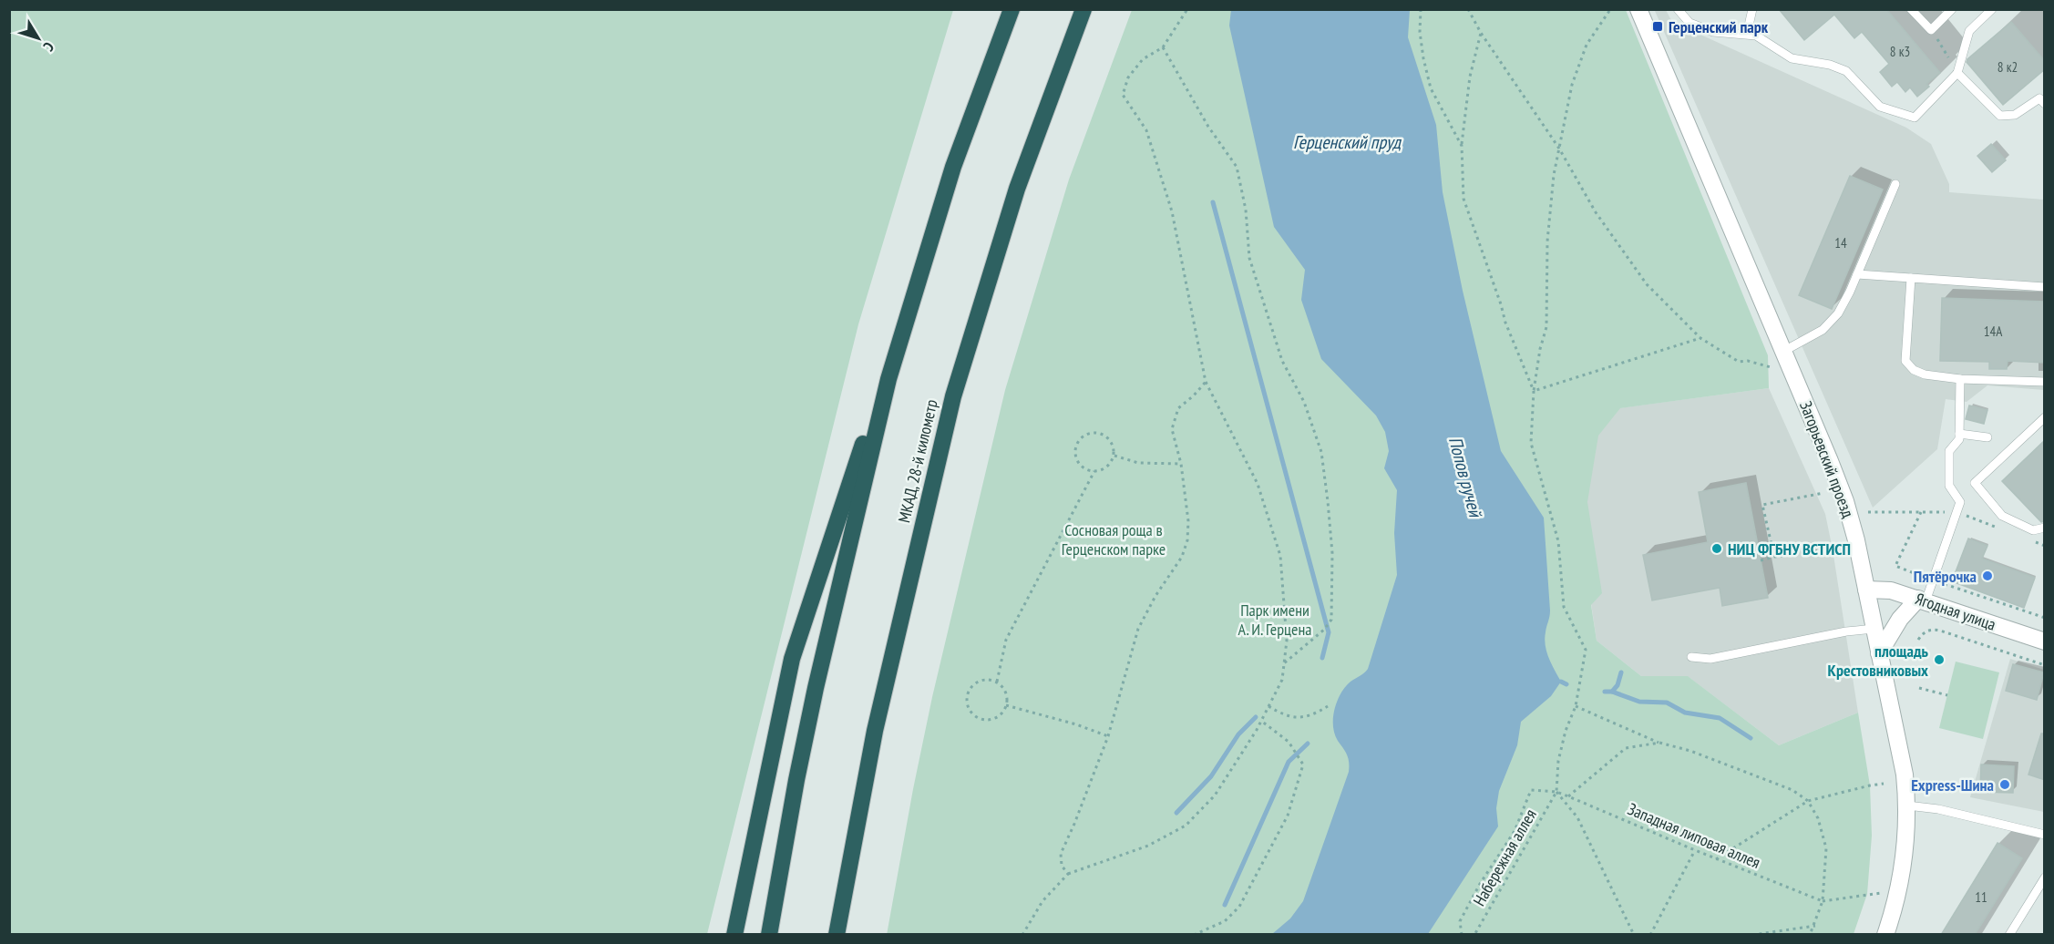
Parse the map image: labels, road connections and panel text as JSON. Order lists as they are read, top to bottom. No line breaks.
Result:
{"streets":{"highway":["МКАД, 28-й километр"],"street":["Загорьевский проезд","Ягодная улица"],"path":["Западная липовая аллея","Набережная аллея"]},"crossings":[["Загорьевский проезд","Ягодная улица"],["Западная липовая аллея","Набережная аллея"]],"water":["Герценский пруд","Попов ручей"],"parks":["Сосновая роща в Герценском парке","Парк имени А. И. Герцена"],"places":{"transit":["Герценский парк"],"other":["НИЦ ФГБНУ ВСТИСП","Пятёрочка","площадь Крестовниковых","Express-Шина"]},"house_numbers":["8 к3","8 к2","14","14А","11"],"north":"bottom right"}
